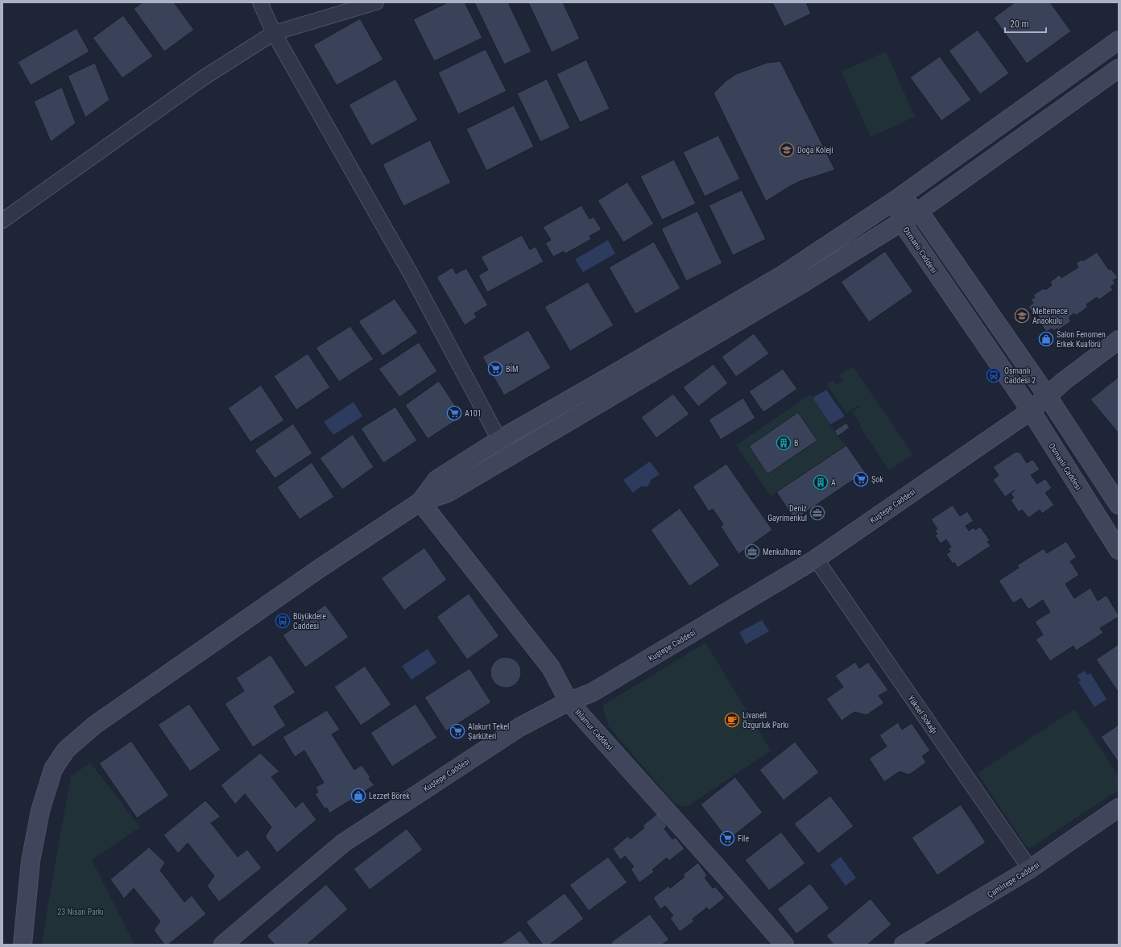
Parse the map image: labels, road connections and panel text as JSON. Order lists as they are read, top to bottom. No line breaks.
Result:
{"streets":{"street":["Osmanlı Caddesi","Kuştepe Caddesi","Yüksel Sokağı","Ihlamur Caddesi","Çamlıtepe Caddesi"]},"crossings":[["Osmanlı Caddesi","Kuştepe Caddesi"],["Kuştepe Caddesi","Yüksel Sokağı"],["Kuştepe Caddesi","Ihlamur Caddesi"],["Yüksel Sokağı","Çamlıtepe Caddesi"]],"parks":["23 Nisan Parkı"],"places":{"school or university":["Doğa Koleji","Meltemece Anaokulu"],"shop":["Salon Fenomen Erkek Kuaförü","Lezzet Börek"],"supermarket":["BİM","A101","Şok","Alakurt Tekel Şarküteri","File"],"bus stop":["Osmanlı Caddesi 2","Büyükdere Caddesi"],"building":["B","A"],"office":["Deniz Gayrimenkul","Menkulhane"],"cafe":["Livaneli Özgurluk Parkı"]},"scale_bar":"20 m"}
